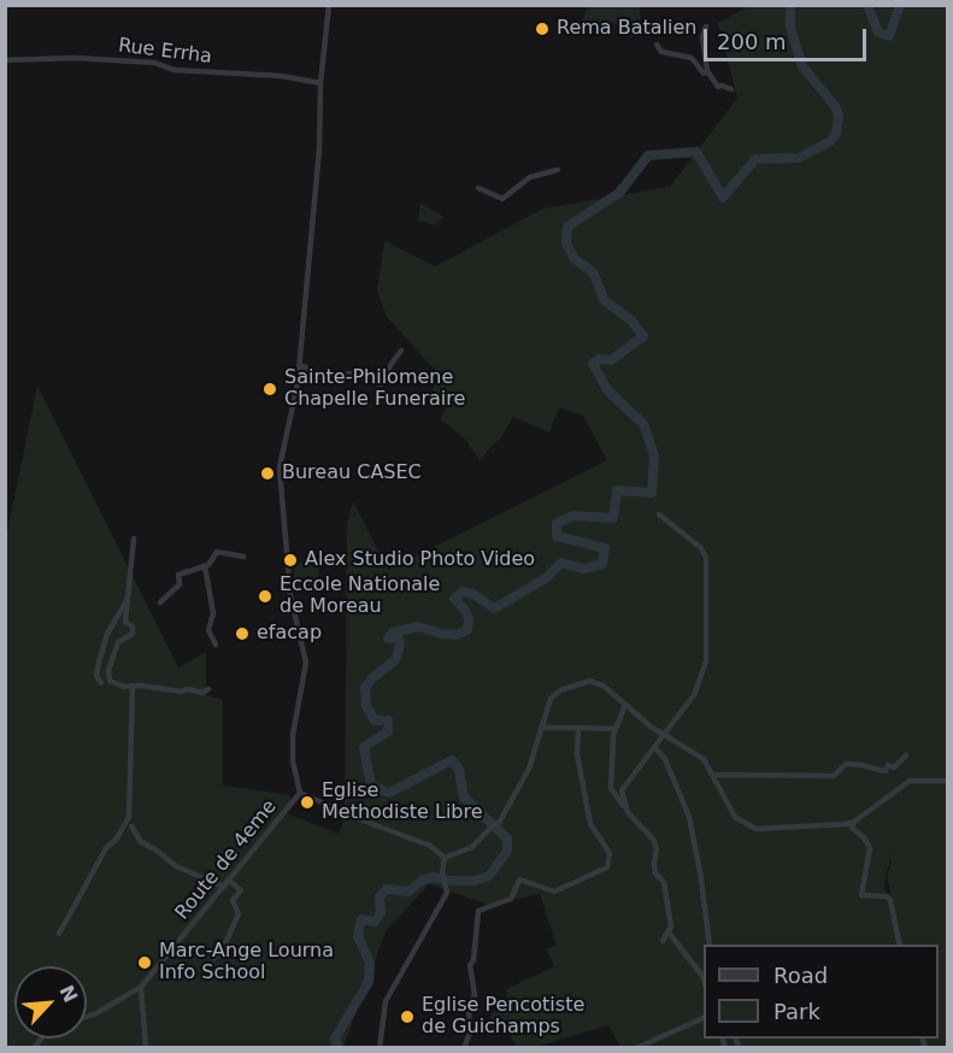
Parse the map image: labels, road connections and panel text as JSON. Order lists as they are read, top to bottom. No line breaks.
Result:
{"streets":{"street":["Rue Errha","Route de 4eme"]},"places":["Rema Batalien","Sainte-Philomene Chapelle Funeraire","Bureau CASEC","Alex Studio Photo Video","Eccole Nationale de Moreau","efacap","Eglise Methodiste Libre","Marc-Ange Lourna Info School","Eglise Pencotiste de Guichamps"],"legend":["Road","Park"],"scale_bar":"200 m","north":"top right"}
